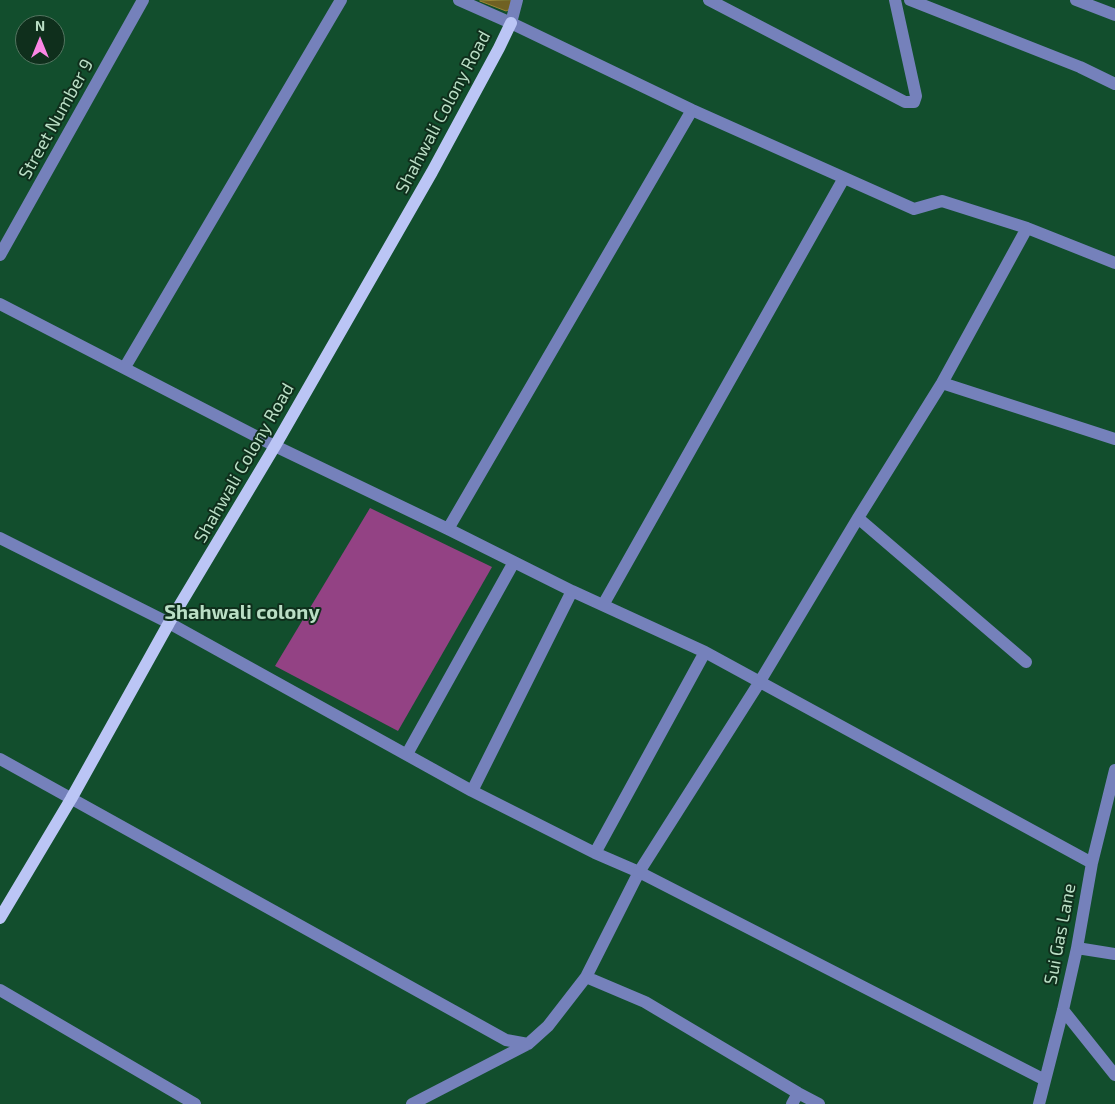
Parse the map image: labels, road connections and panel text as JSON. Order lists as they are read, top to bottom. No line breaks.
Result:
{"streets":{"main road":["Shahwali Colony Road"],"street":["Street Number 9","Sui Gas Lane"]},"districts":["Shahwali colony"],"north":"top"}
